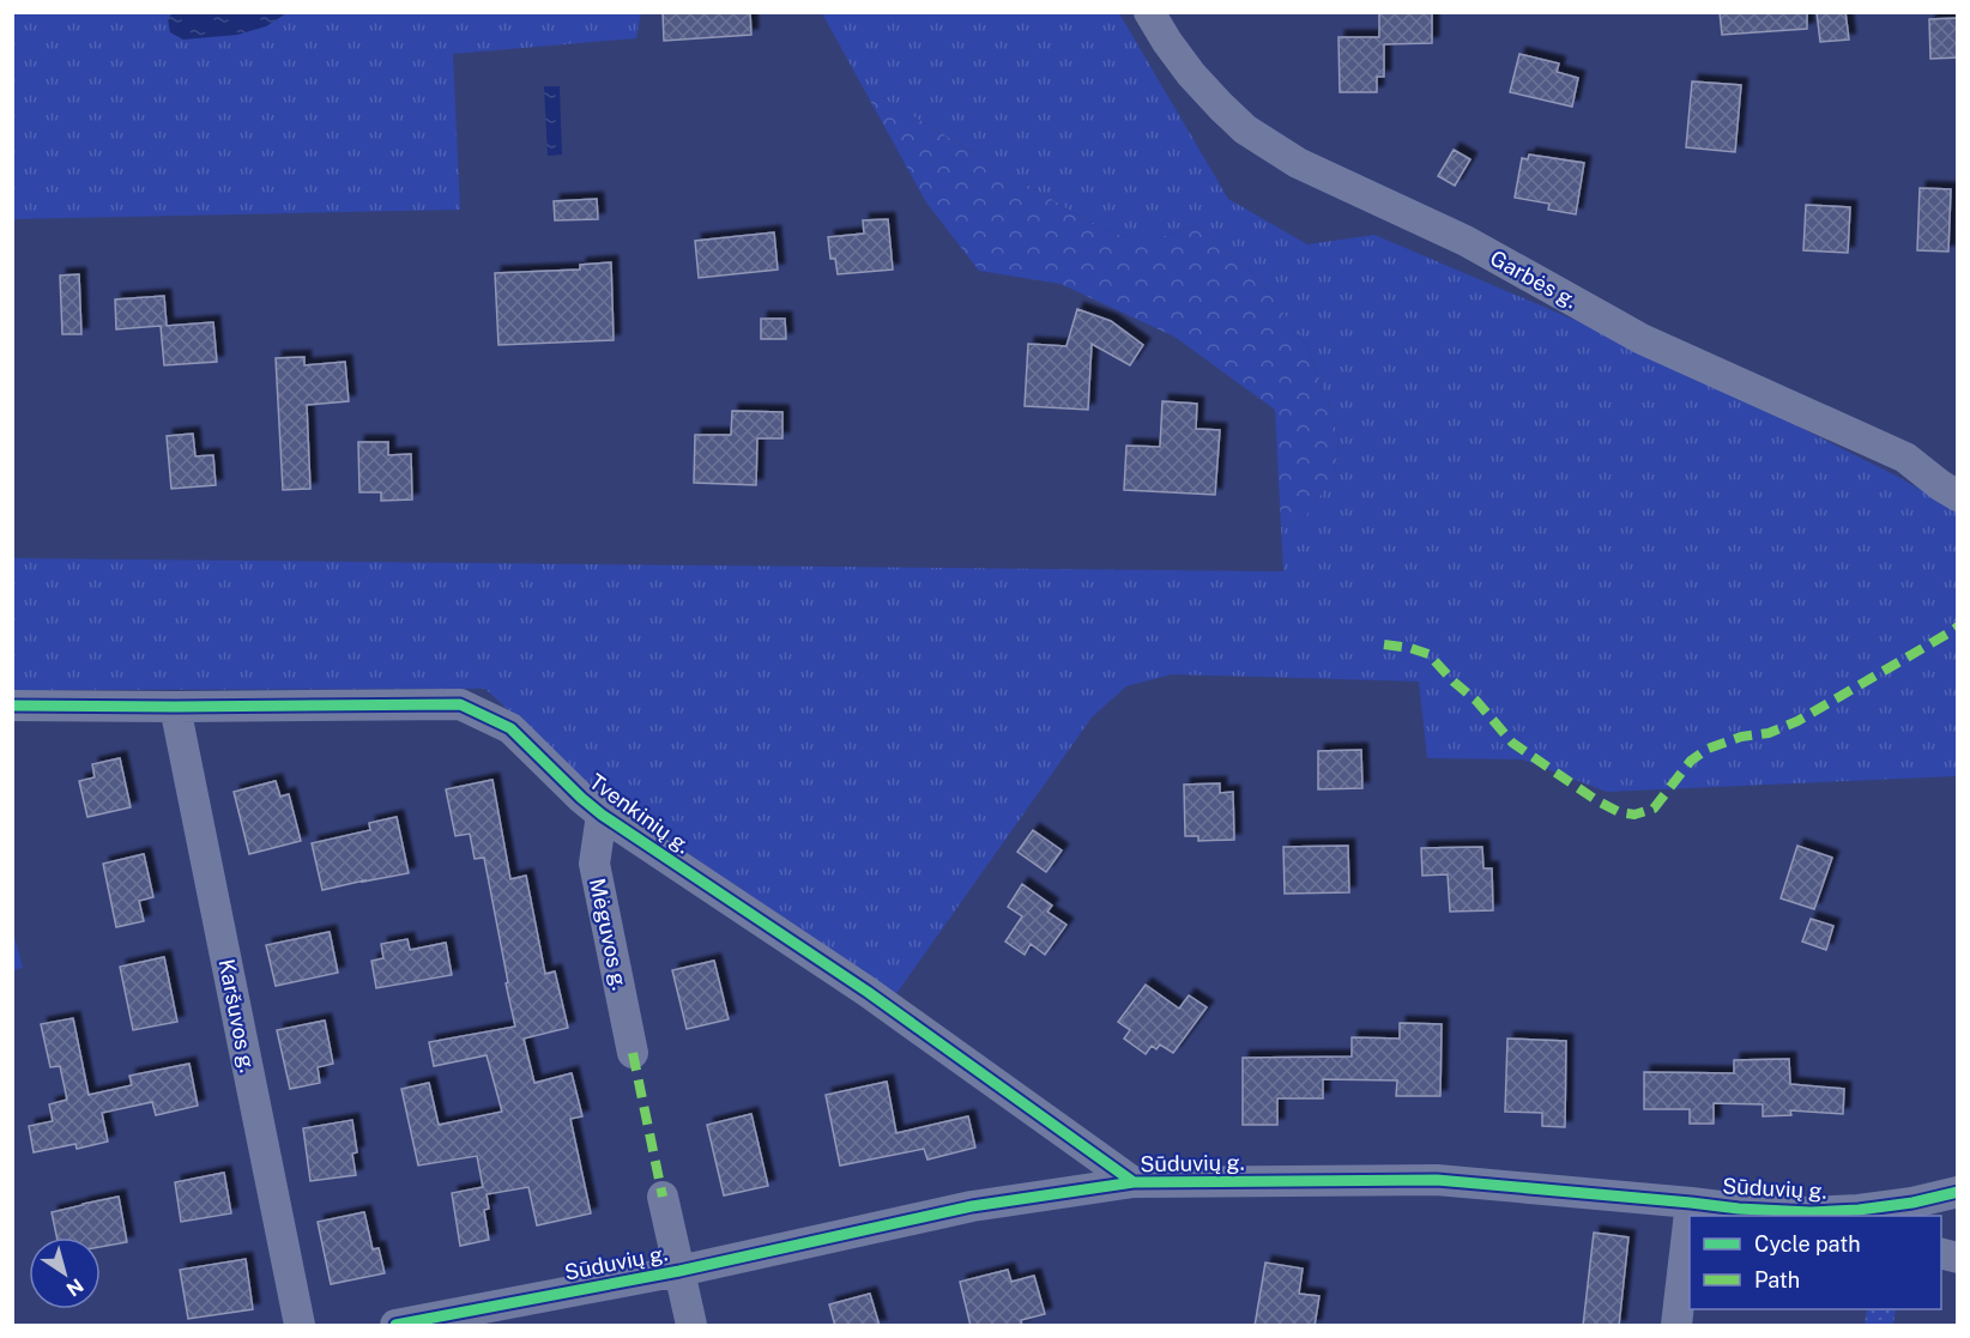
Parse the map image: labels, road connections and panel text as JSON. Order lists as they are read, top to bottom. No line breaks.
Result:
{"streets":{"street":["Garbės g.","Tvenkinių g.","Mėguvos g.","Karšuvos g.","Sūduvių g."]},"crossings":[["Tvenkinių g.","Mėguvos g."],["Tvenkinių g.","Karšuvos g."],["Tvenkinių g.","Sūduvių g."]],"legend":["Cycle path","Path"],"north":"bottom right"}
